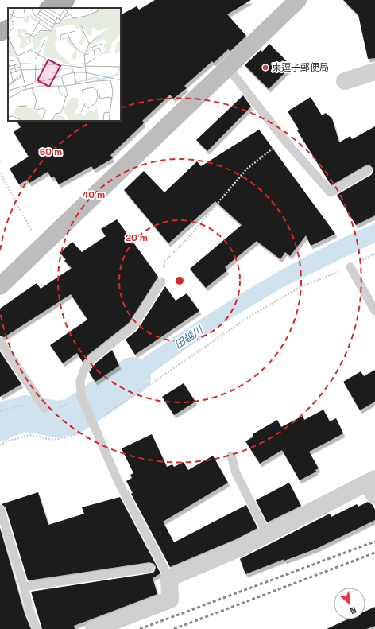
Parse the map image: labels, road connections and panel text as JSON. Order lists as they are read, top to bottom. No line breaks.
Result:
{"water":["田越川"],"places":["東逗子郵便局"],"north":"bottom right","rings":["60 m","40 m","20 m"]}
